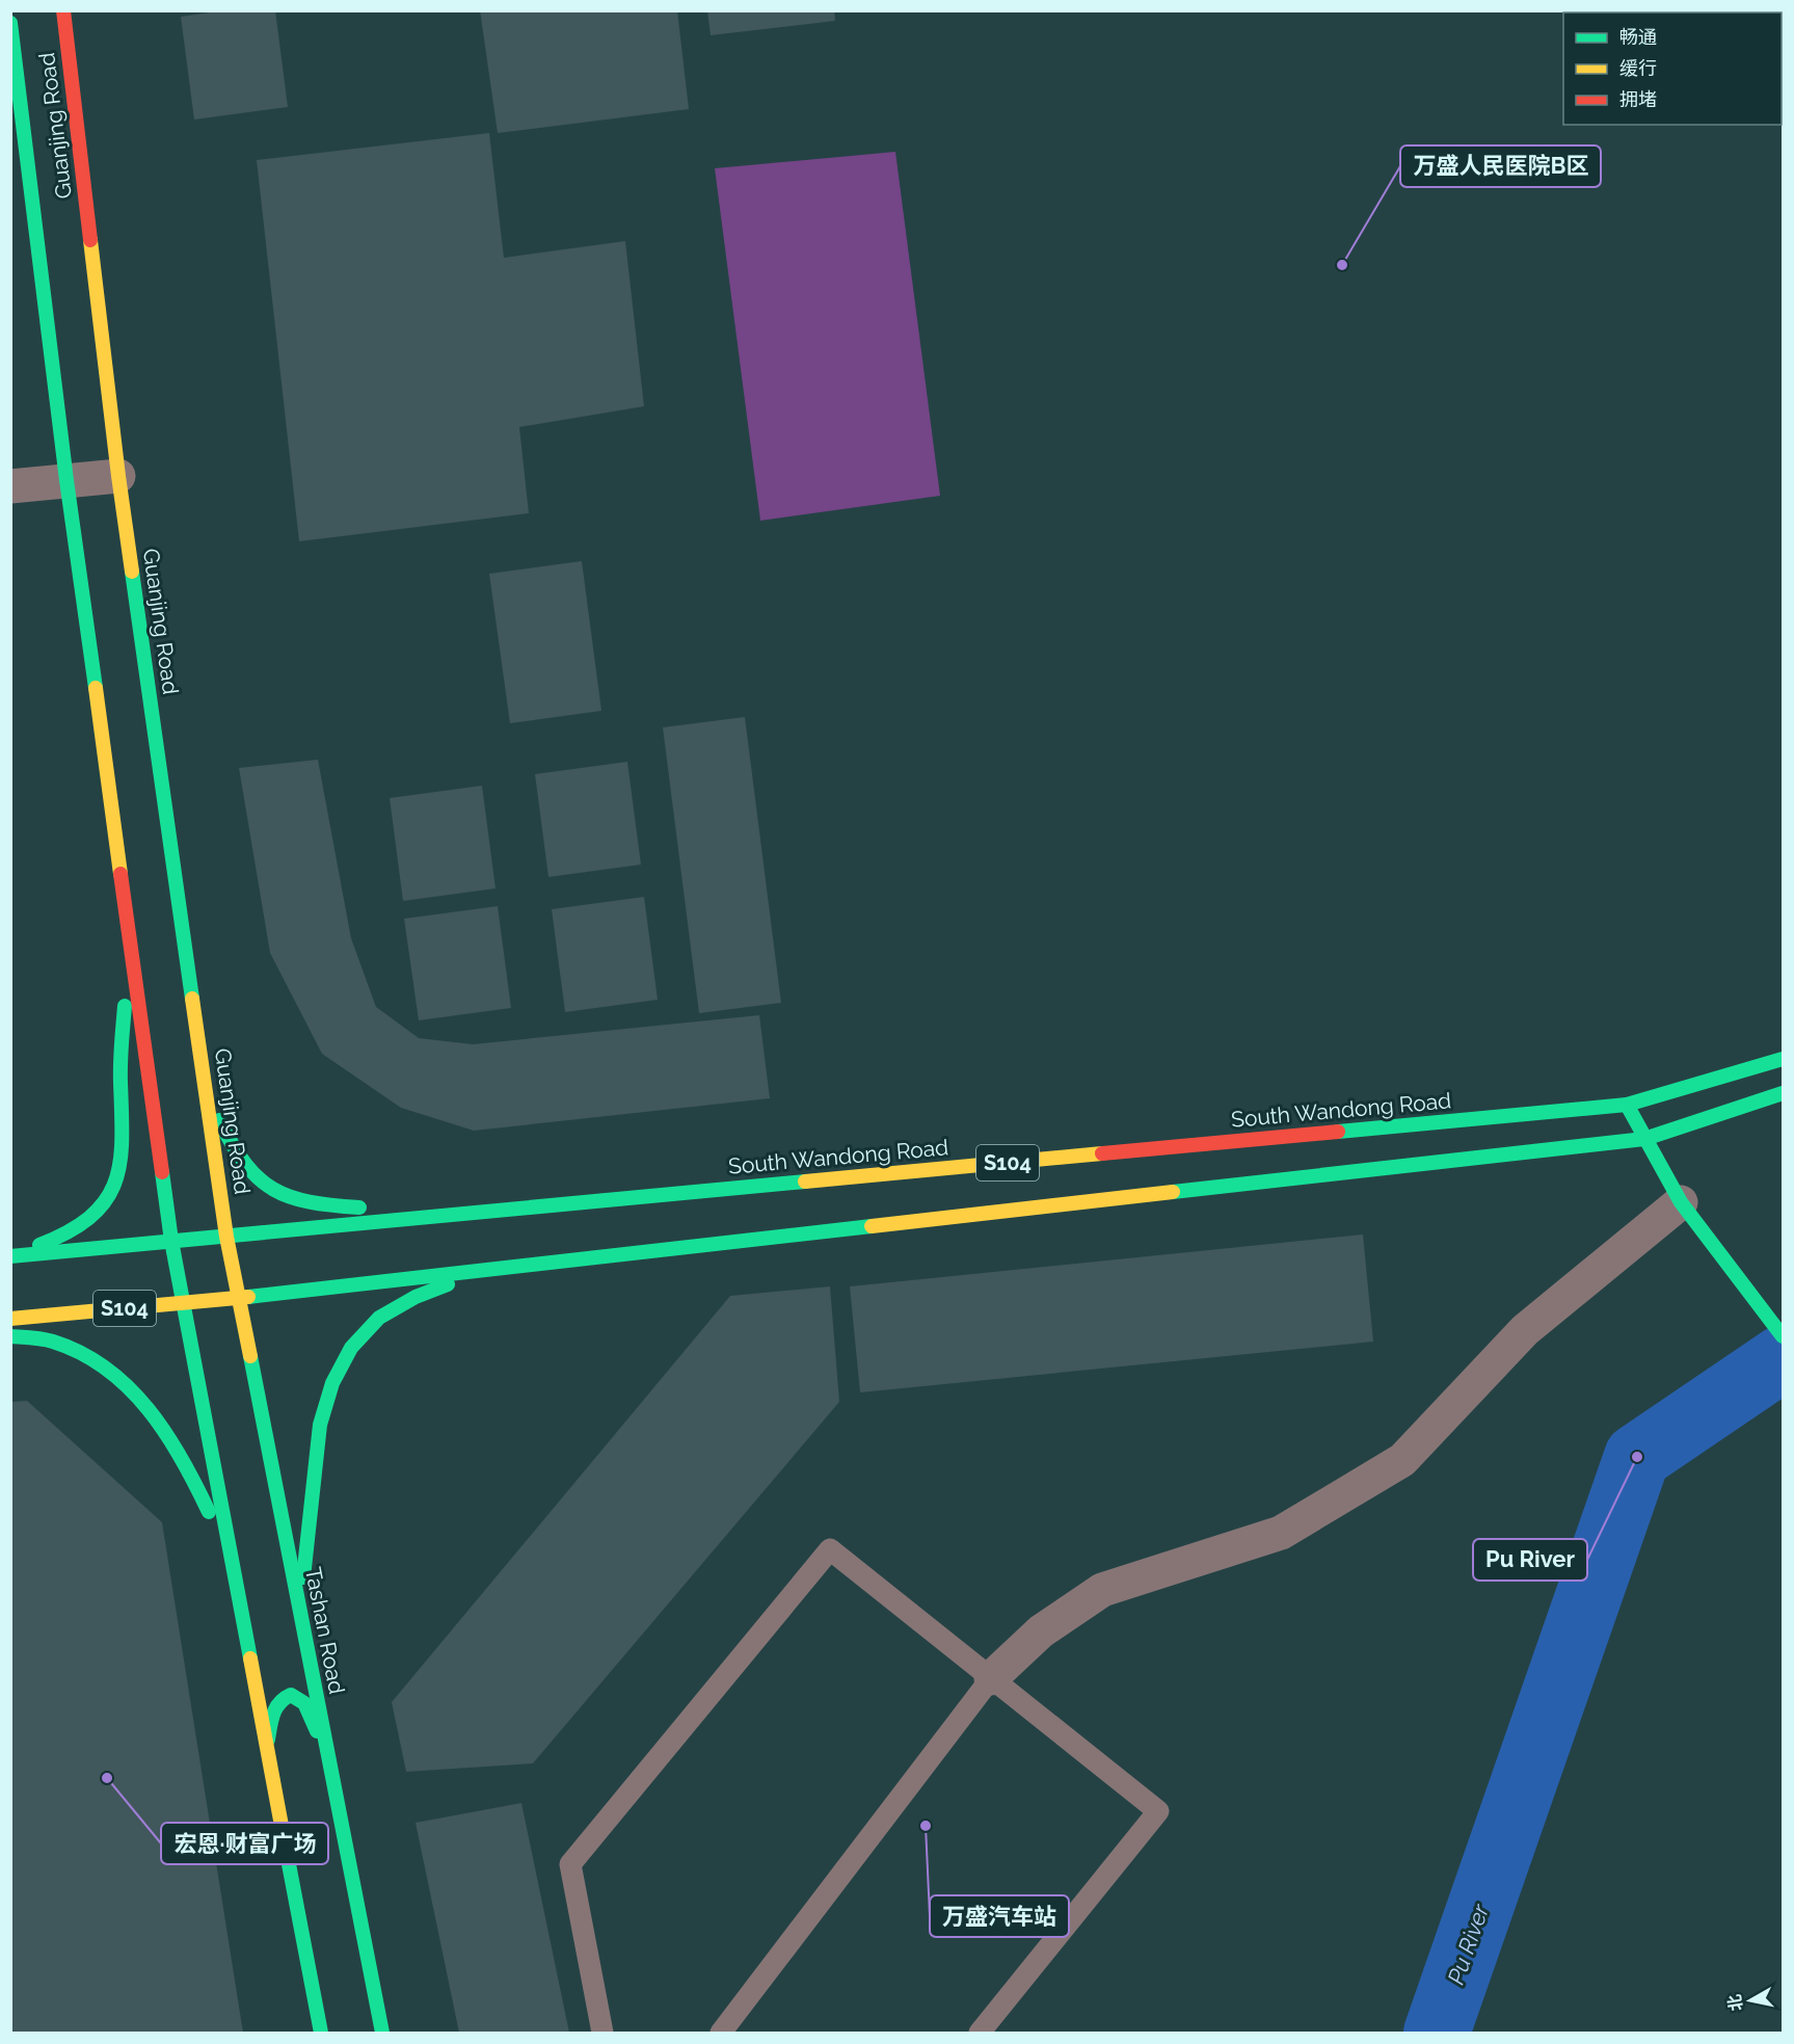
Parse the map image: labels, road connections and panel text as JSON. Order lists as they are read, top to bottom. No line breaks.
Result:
{"streets":{"main road":["Guanjing Road","South Wandong Road","S104","Tashan Road"]},"crossings":[["Guanjing Road","South Wandong Road"],["Guanjing Road","S104"],["Guanjing Road","Tashan Road"],["South Wandong Road","S104"],["South Wandong Road","Tashan Road"],["S104","Tashan Road"]],"water":["Pu River"],"places":["万盛人民医院B区","Pu River","宏恩·财富广场","万盛汽车站"],"legend":["畅通","缓行","拥堵"],"north":"left"}
